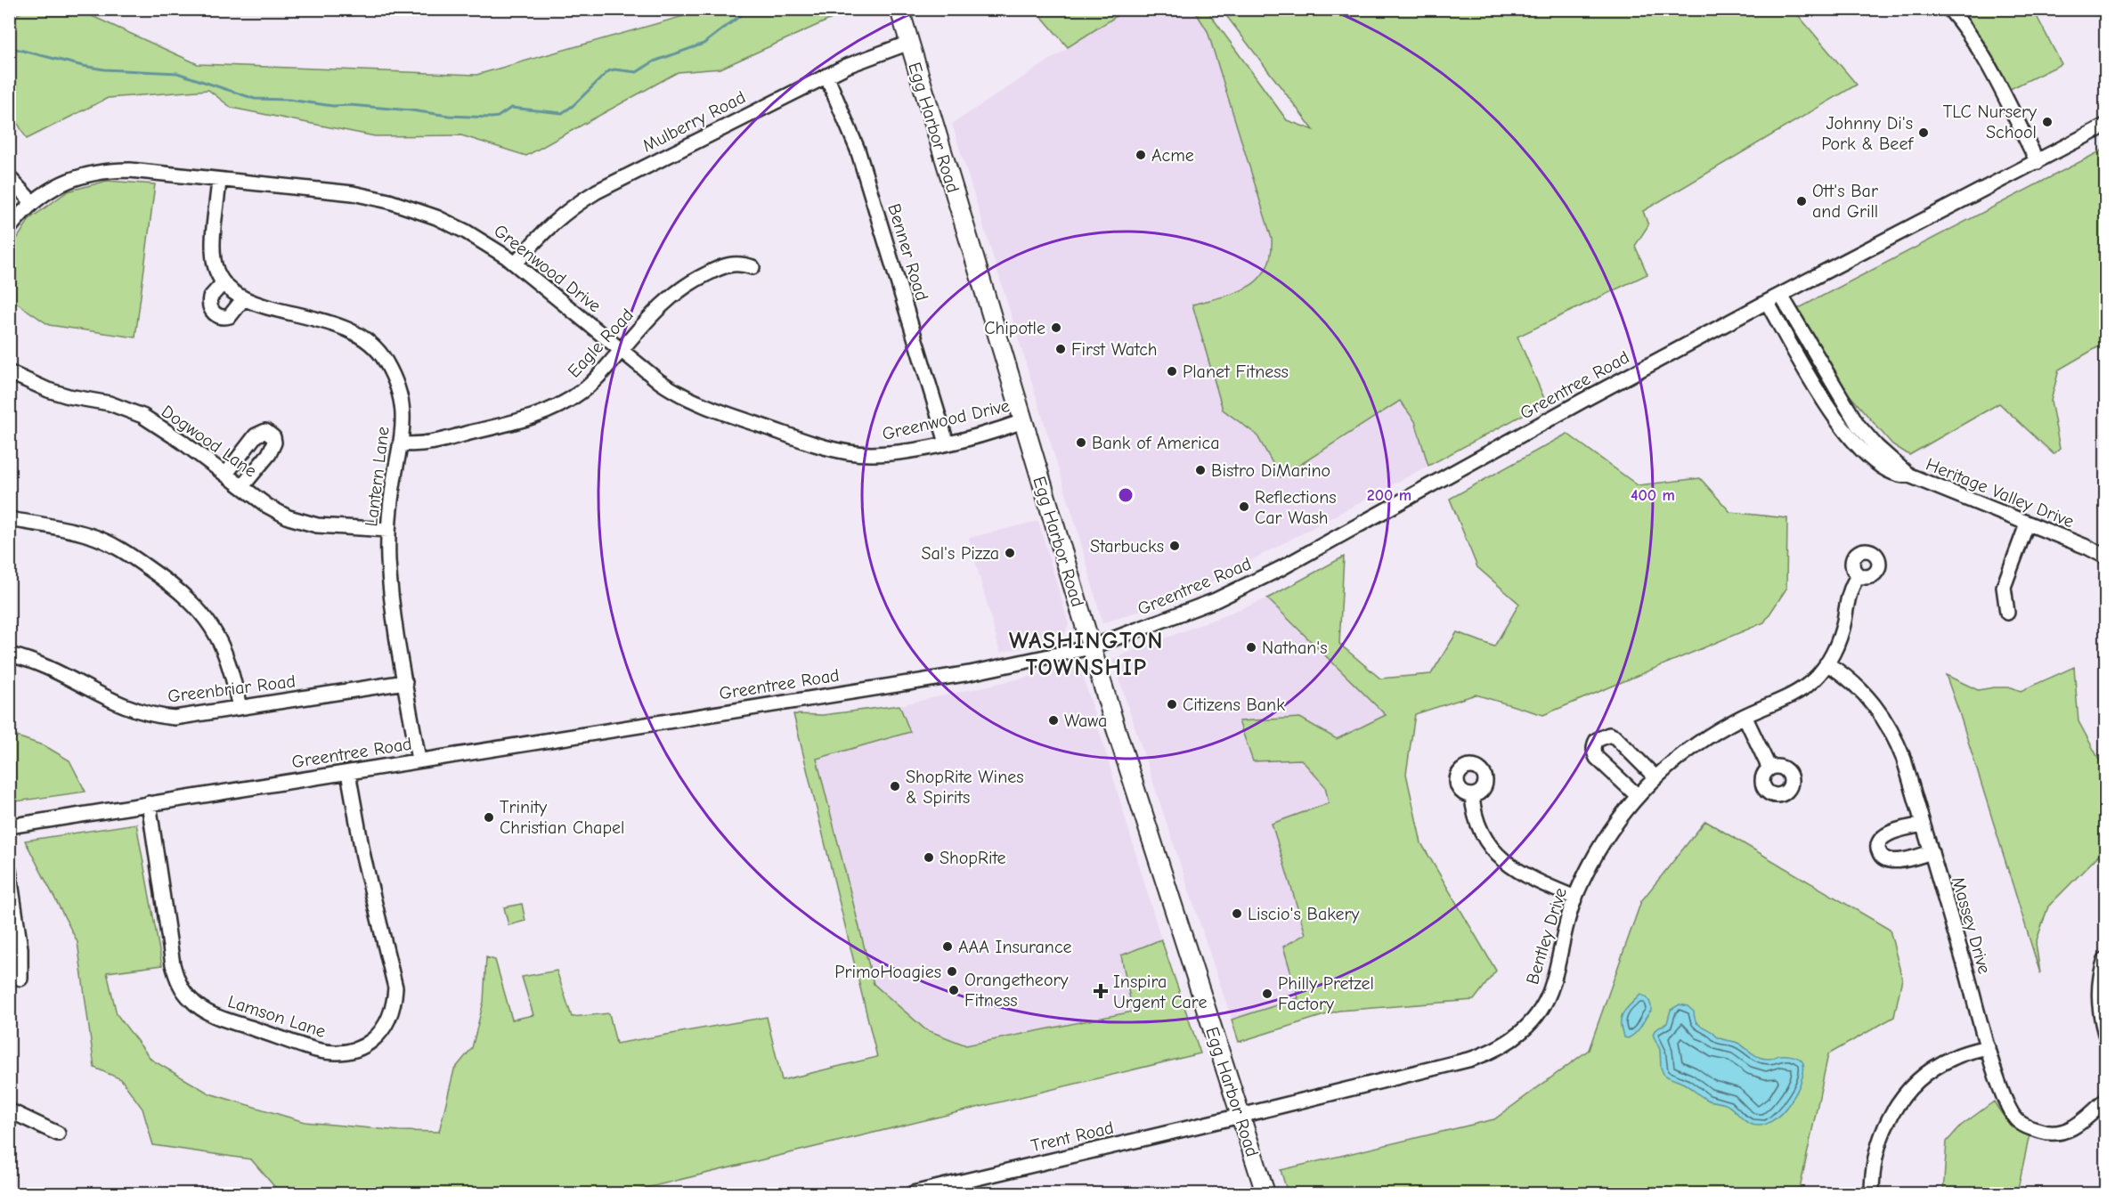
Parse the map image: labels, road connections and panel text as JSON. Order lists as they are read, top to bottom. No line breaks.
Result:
{"streets":{"main road":["Egg Harbor Road"],"street":["Mulberry Road","Benner Road","Greenwood Drive","Eagle Road","Greentree Road","Dogwood Lane","Lantern Lane","Heritage Valley Drive","Greenbriar Road","Massey Drive","Bentley Drive","Lamson Lane","Trent Road"]},"crossings":[["Mulberry Road","Egg Harbor Road"],["Mulberry Road","Benner Road"],["Mulberry Road","Greenwood Drive"],["Egg Harbor Road","Greenwood Drive"],["Egg Harbor Road","Greentree Road"],["Egg Harbor Road","Bentley Drive"],["Egg Harbor Road","Trent Road"],["Benner Road","Greenwood Drive"],["Greenwood Drive","Eagle Road"],["Greenwood Drive","Lantern Lane"],["Eagle Road","Lantern Lane"],["Greentree Road","Lantern Lane"],["Greentree Road","Heritage Valley Drive"],["Greentree Road","Lamson Lane"],["Dogwood Lane","Lantern Lane"],["Lantern Lane","Greenbriar Road"],["Massey Drive","Bentley Drive"],["Bentley Drive","Trent Road"]],"districts":["WASHINGTON TOWNSHIP"],"places":{"other":["TLC Nursery School","Johnny Di's Pork & Beef","Acme","Ott's Bar and Grill","Chipotle","First Watch","Planet Fitness","Bank of America","Bistro DiMarino","Reflections Car Wash","Starbucks","Sal's Pizza","Nathan's","Citizens Bank","Wawa","ShopRite Wines & Spirits","Trinity Christian Chapel","ShopRite","Liscio's Bakery","AAA Insurance","PrimoHoagies","Orangetheory Fitness","Philly Pretzel Factory"],"health":["Inspira Urgent Care"]},"rings":["200 m","400 m"]}
